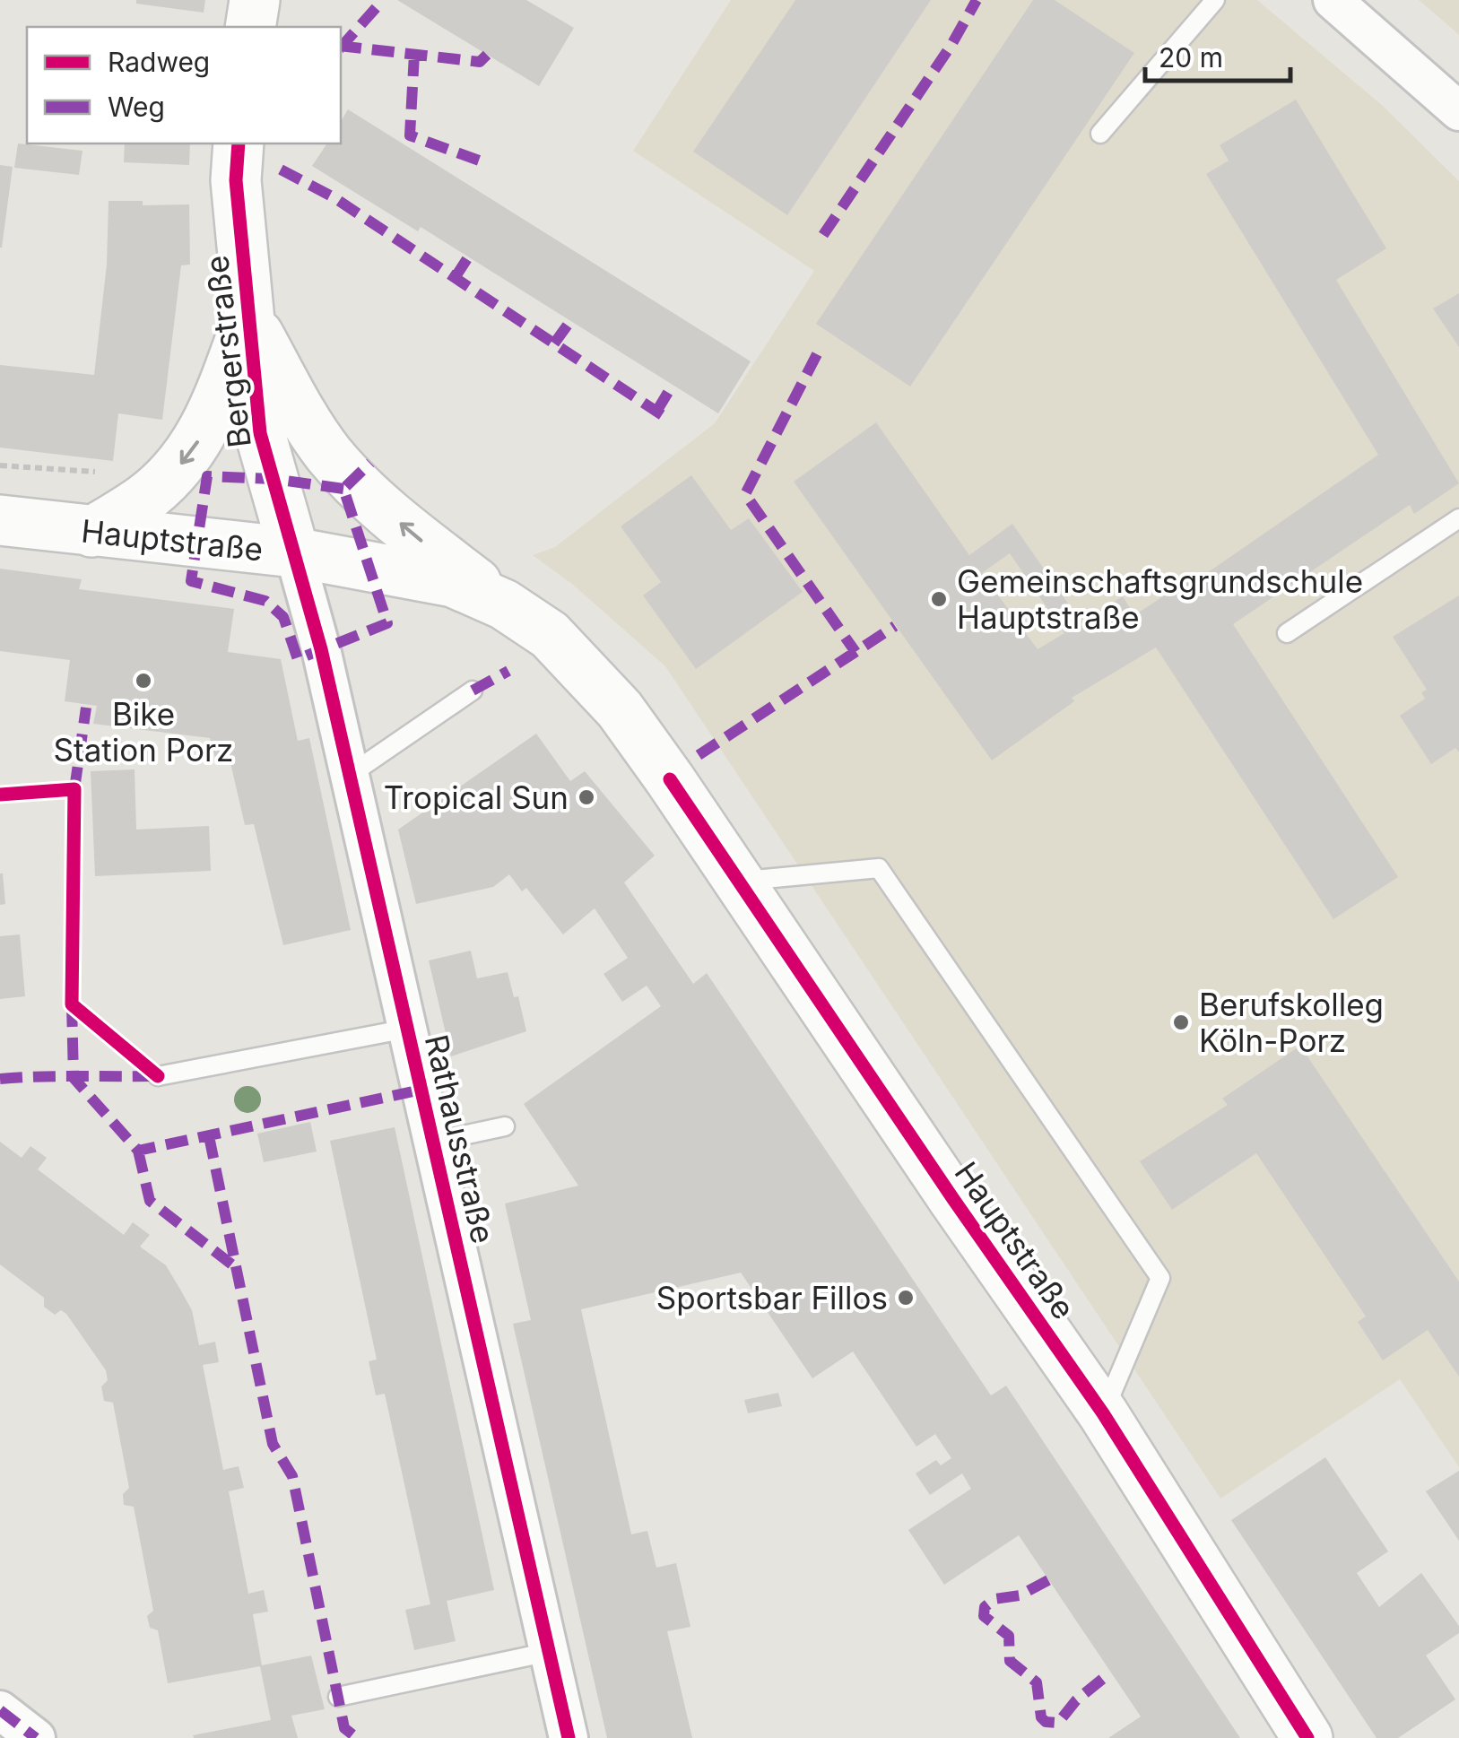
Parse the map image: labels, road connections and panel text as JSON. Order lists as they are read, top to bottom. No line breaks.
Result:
{"streets":{"main road":["Bergerstraße","Hauptstraße"],"street":["Rathausstraße"]},"crossings":[["Bergerstraße","Hauptstraße"],["Bergerstraße","Rathausstraße"],["Hauptstraße","Rathausstraße"]],"places":["Gemeinschaftsgrundschule Hauptstraße","Bike Station Porz","Tropical Sun","Berufskolleg Köln-Porz","Sportsbar Fillos"],"legend":["Radweg","Weg"],"scale_bar":"20 m"}
